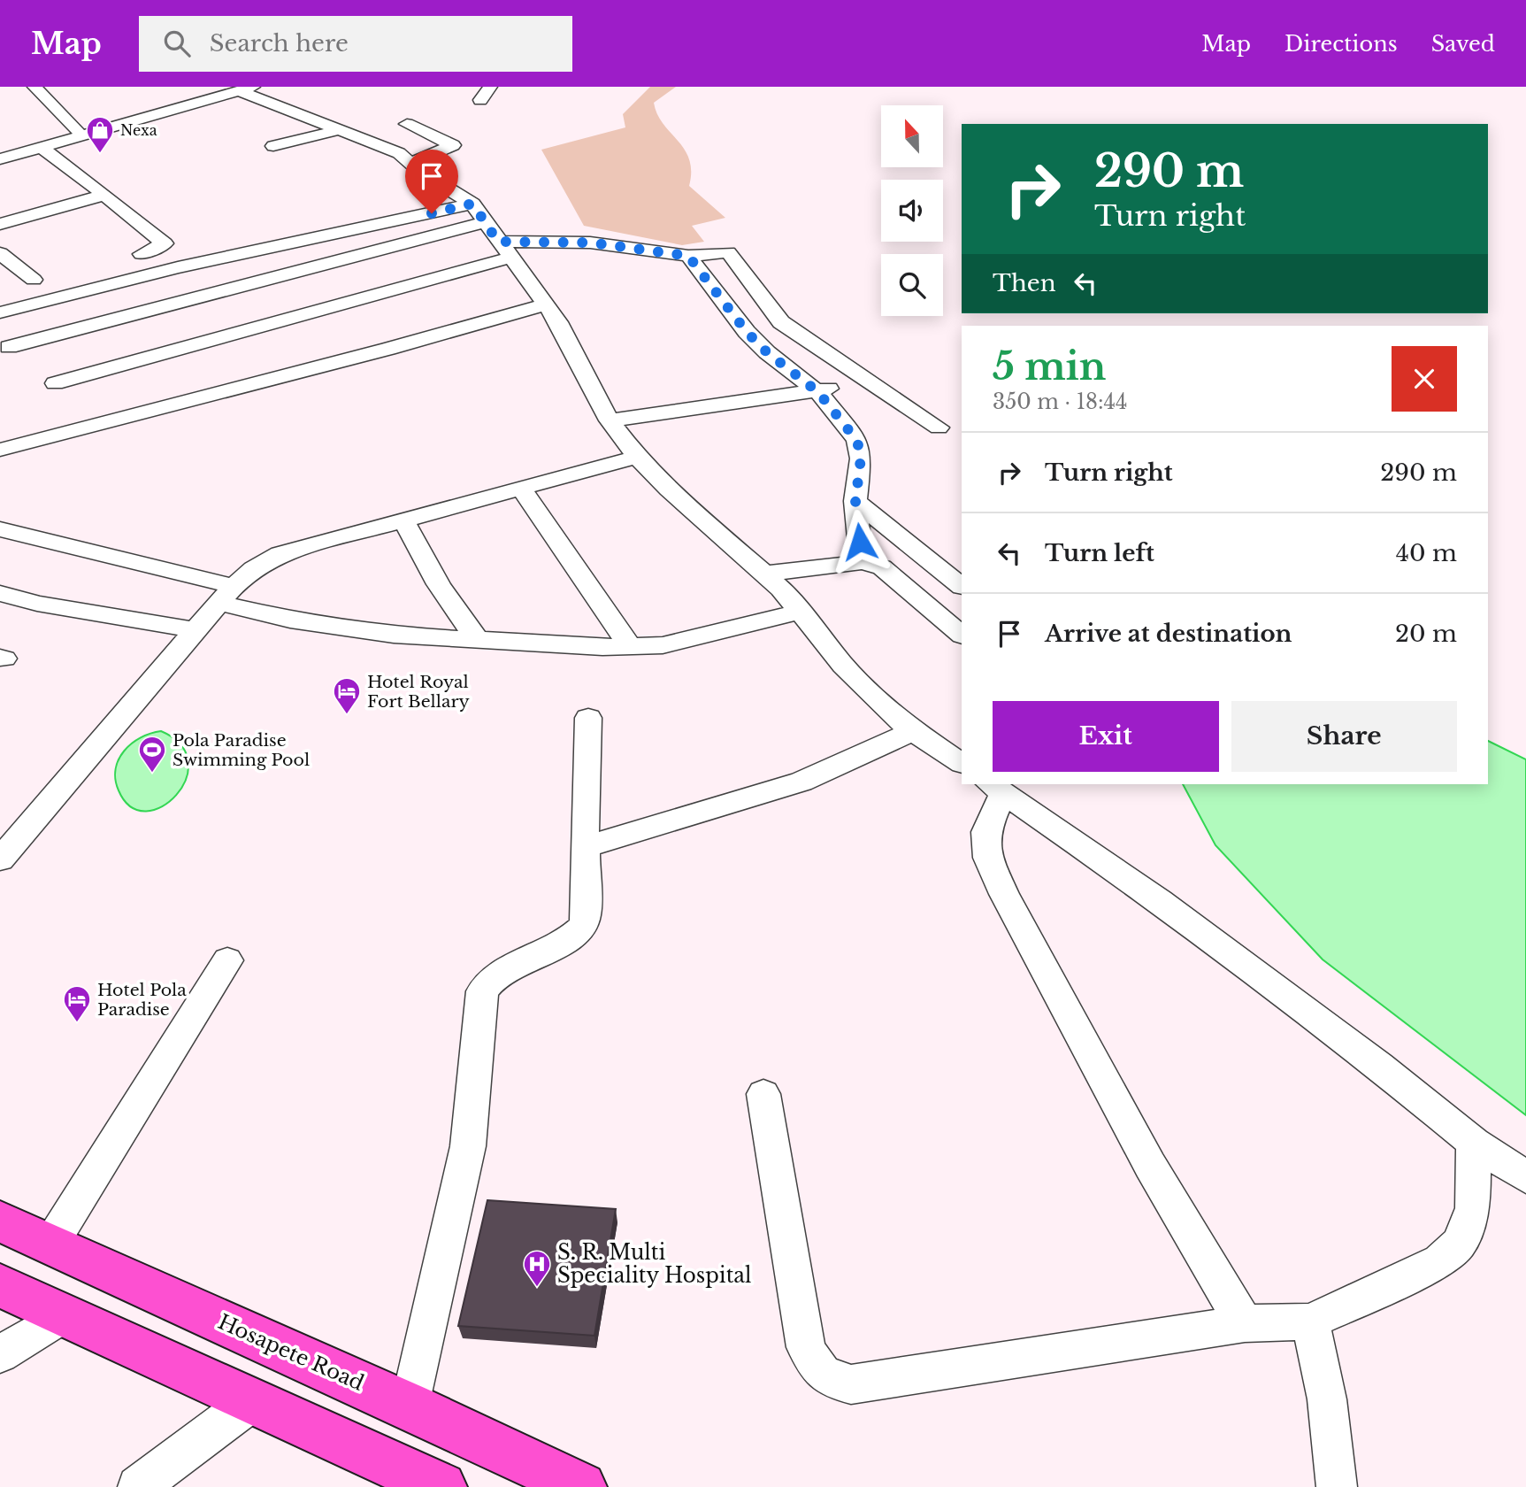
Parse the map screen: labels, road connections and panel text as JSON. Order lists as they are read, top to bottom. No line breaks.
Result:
{"streets":{"highway":["Hosapete Road"]},"places":{"shop":["Nexa"],"hotel":["Hotel Royal Fort Bellary","Hotel Pola Paradise"],"sports":["Pola Paradise Swimming Pool"],"hospital":["S. R. Multi Speciality Hospital"]},"north":"top","page":{"header":"Map","search":"Search here","nav":["Map","Directions","Saved"],"turn":["290 m","Turn right"],"then":"Then","heading":["5 min","350 m · 18:44"],"list":[{"name":"Turn right","value":"290 m"},{"name":"Turn left","value":"40 m"},{"name":"Arrive at destination","value":"20 m"}],"buttons":["Exit","Share"]}}
